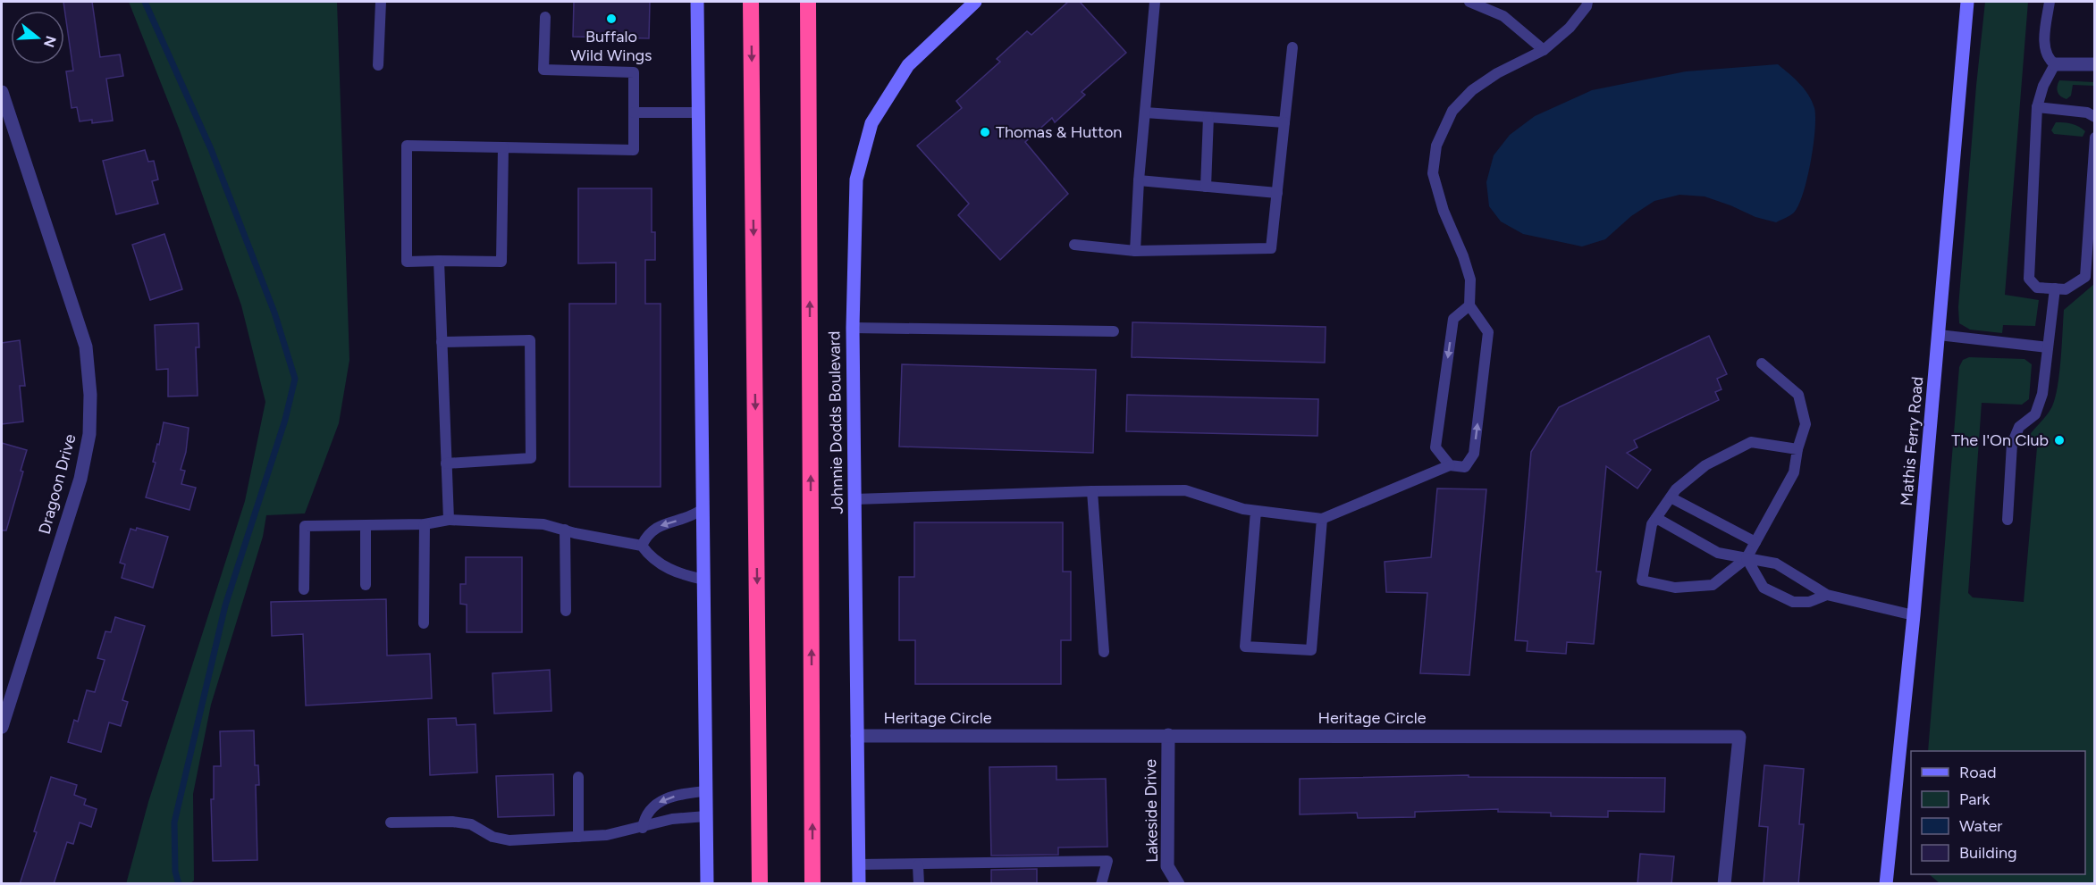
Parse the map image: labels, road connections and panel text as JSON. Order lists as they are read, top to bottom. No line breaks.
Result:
{"streets":{"highway":["Johnnie Dodds Boulevard"],"street":["Mathis Ferry Road","Dragoon Drive","Heritage Circle","Lakeside Drive"]},"crossings":[["Johnnie Dodds Boulevard","Heritage Circle"],["Heritage Circle","Lakeside Drive"]],"places":["Buffalo Wild Wings","Thomas & Hutton","The I'On Club"],"legend":["Road","Park","Water","Building"],"north":"right"}
